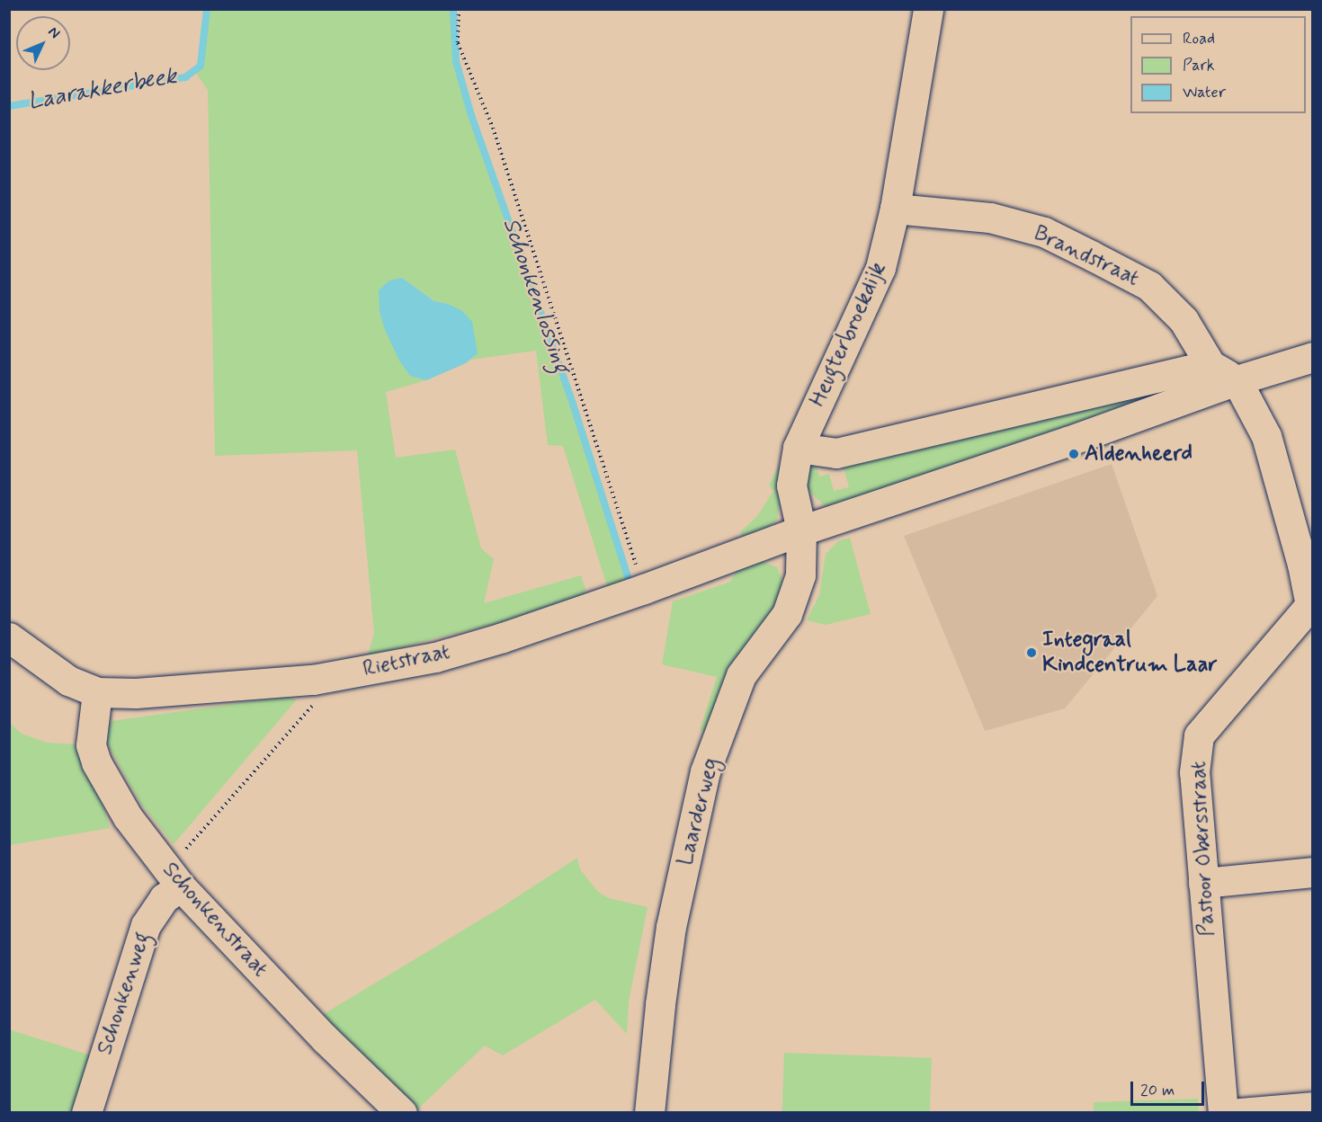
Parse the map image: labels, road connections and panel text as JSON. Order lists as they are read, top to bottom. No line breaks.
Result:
{"streets":{"street":["Brandstraat","Heugterbroekdijk","Rietstraat","Laarderweg","Pastoor Obersstraat","Schonkenstraat","Schonkenweg"]},"crossings":[["Brandstraat","Heugterbroekdijk"],["Brandstraat","Pastoor Obersstraat"],["Heugterbroekdijk","Rietstraat"],["Heugterbroekdijk","Laarderweg"],["Rietstraat","Laarderweg"],["Rietstraat","Schonkenstraat"],["Schonkenstraat","Schonkenweg"]],"water":["Laarakkerbeek","Schonkenlossing"],"places":["Aldenheerd","Integraal Kindcentrum Laar"],"legend":["Road","Park","Water"],"scale_bar":"20 m","north":"top right"}
